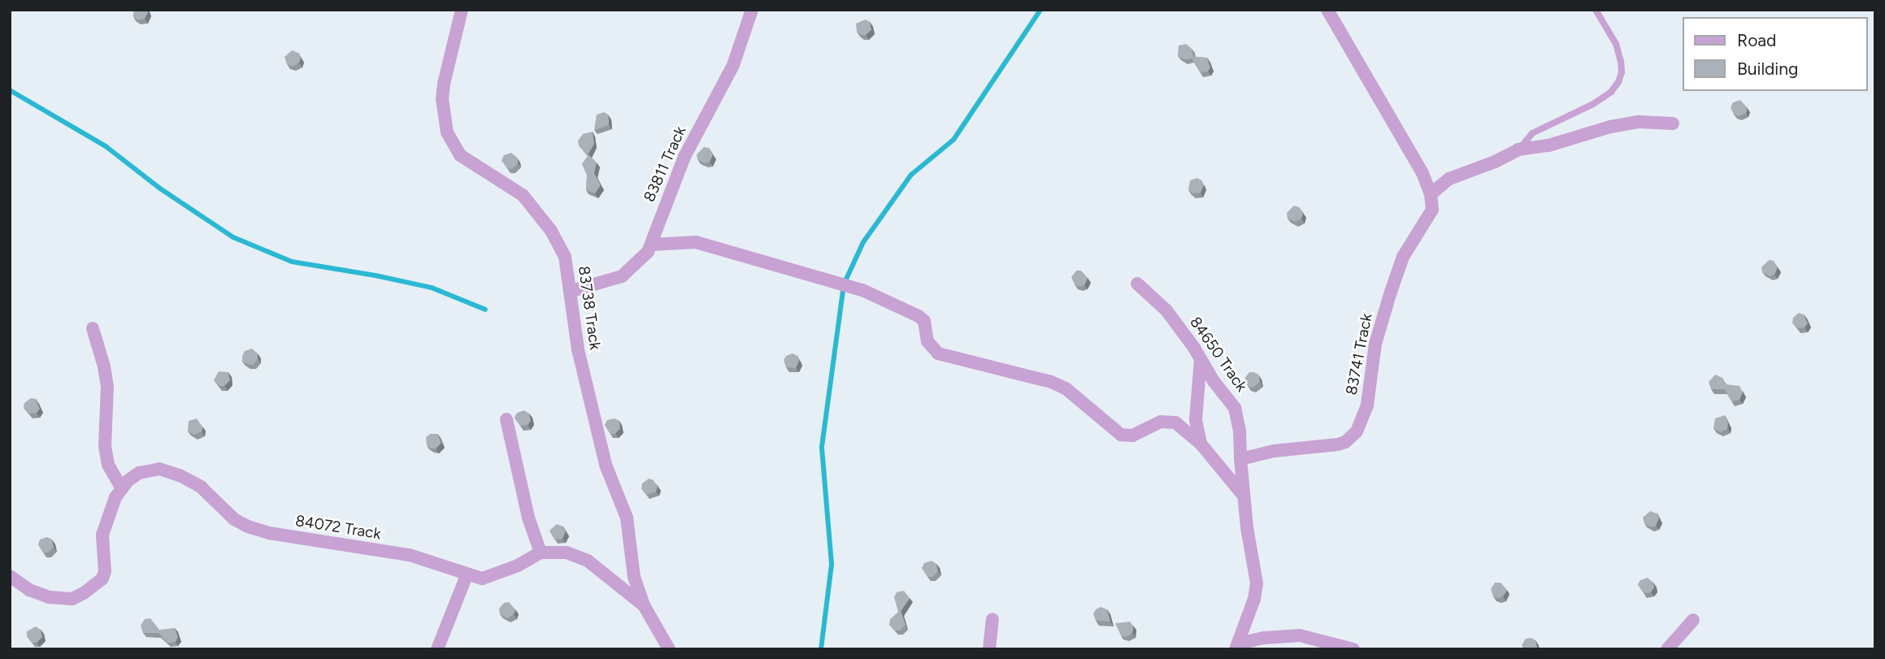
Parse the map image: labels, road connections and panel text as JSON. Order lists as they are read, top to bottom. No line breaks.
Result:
{"streets":{"street":["83811 Track","83738 Track","84650 Track","83741 Track","84072 Track"]},"crossings":[["83811 Track","83738 Track"],["84650 Track","83741 Track"]],"legend":["Road","Building"]}
